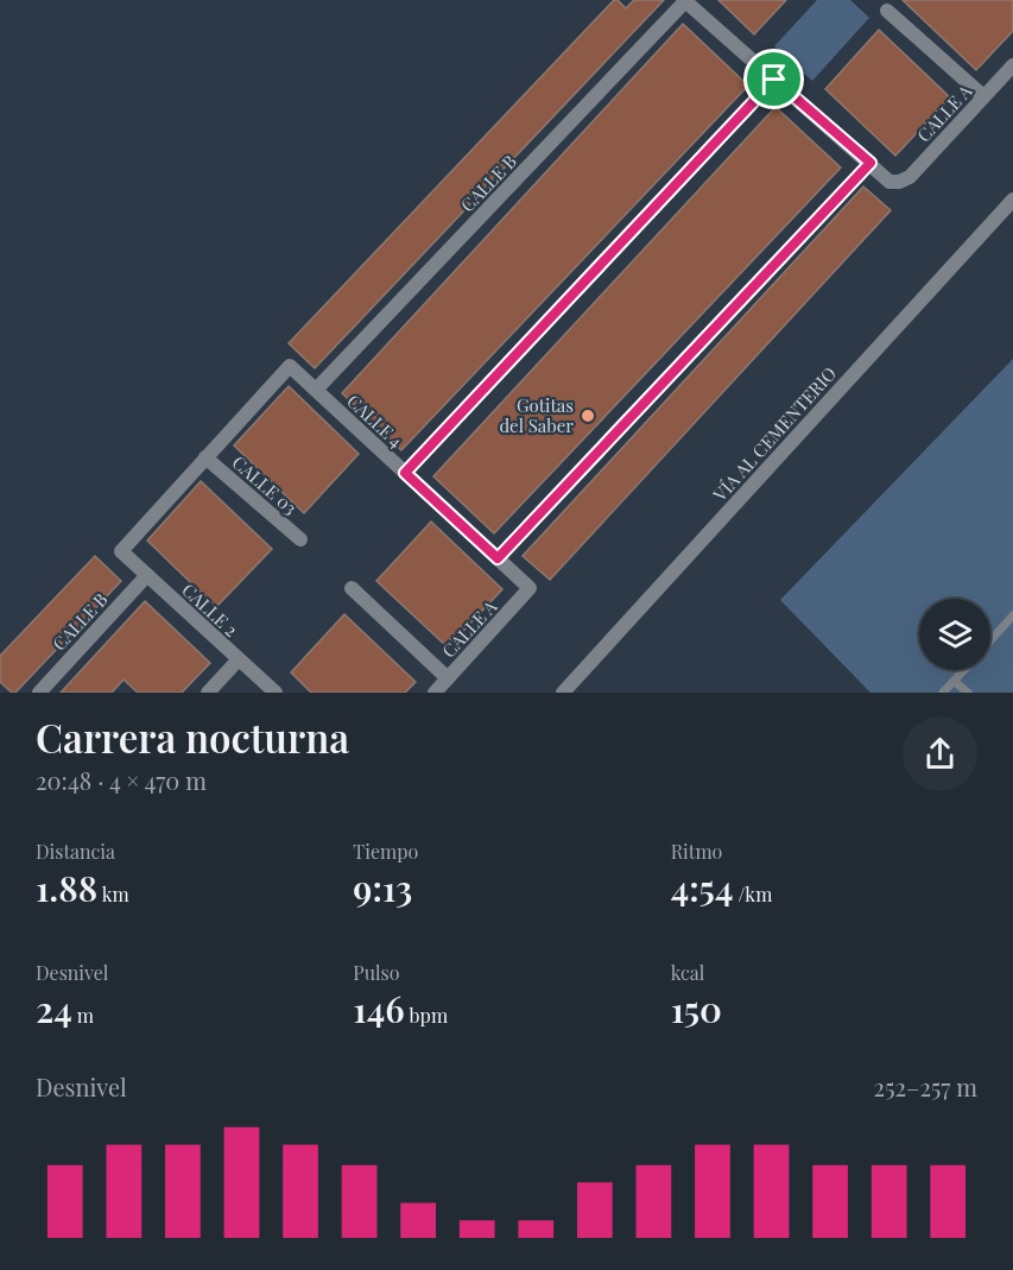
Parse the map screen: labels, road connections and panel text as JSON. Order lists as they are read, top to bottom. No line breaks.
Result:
{"streets":{"street":["CALLE A","CALLE B","CALLE 4","VÍA AL CEMENTERIO","CALLE 03","CALLE 2"]},"crossings":[["CALLE A","CALLE 4"],["CALLE B","CALLE 4"],["CALLE B","CALLE 2"],["CALLE 4","CALLE 03"],["CALLE 4","CALLE 2"],["CALLE 03","CALLE 2"]],"places":["Gotitas del Saber"],"page":{"heading":["Carrera nocturna","20:48 · 4 × 470 m"],"stats":[["Distancia","1.88 km"],["Tiempo","9:13"],["Ritmo","4:54 /km"],["Desnivel","24 m"],["Pulso","146 bpm"],["kcal","150"]],"chart":["Desnivel","252–257 m"]}}
